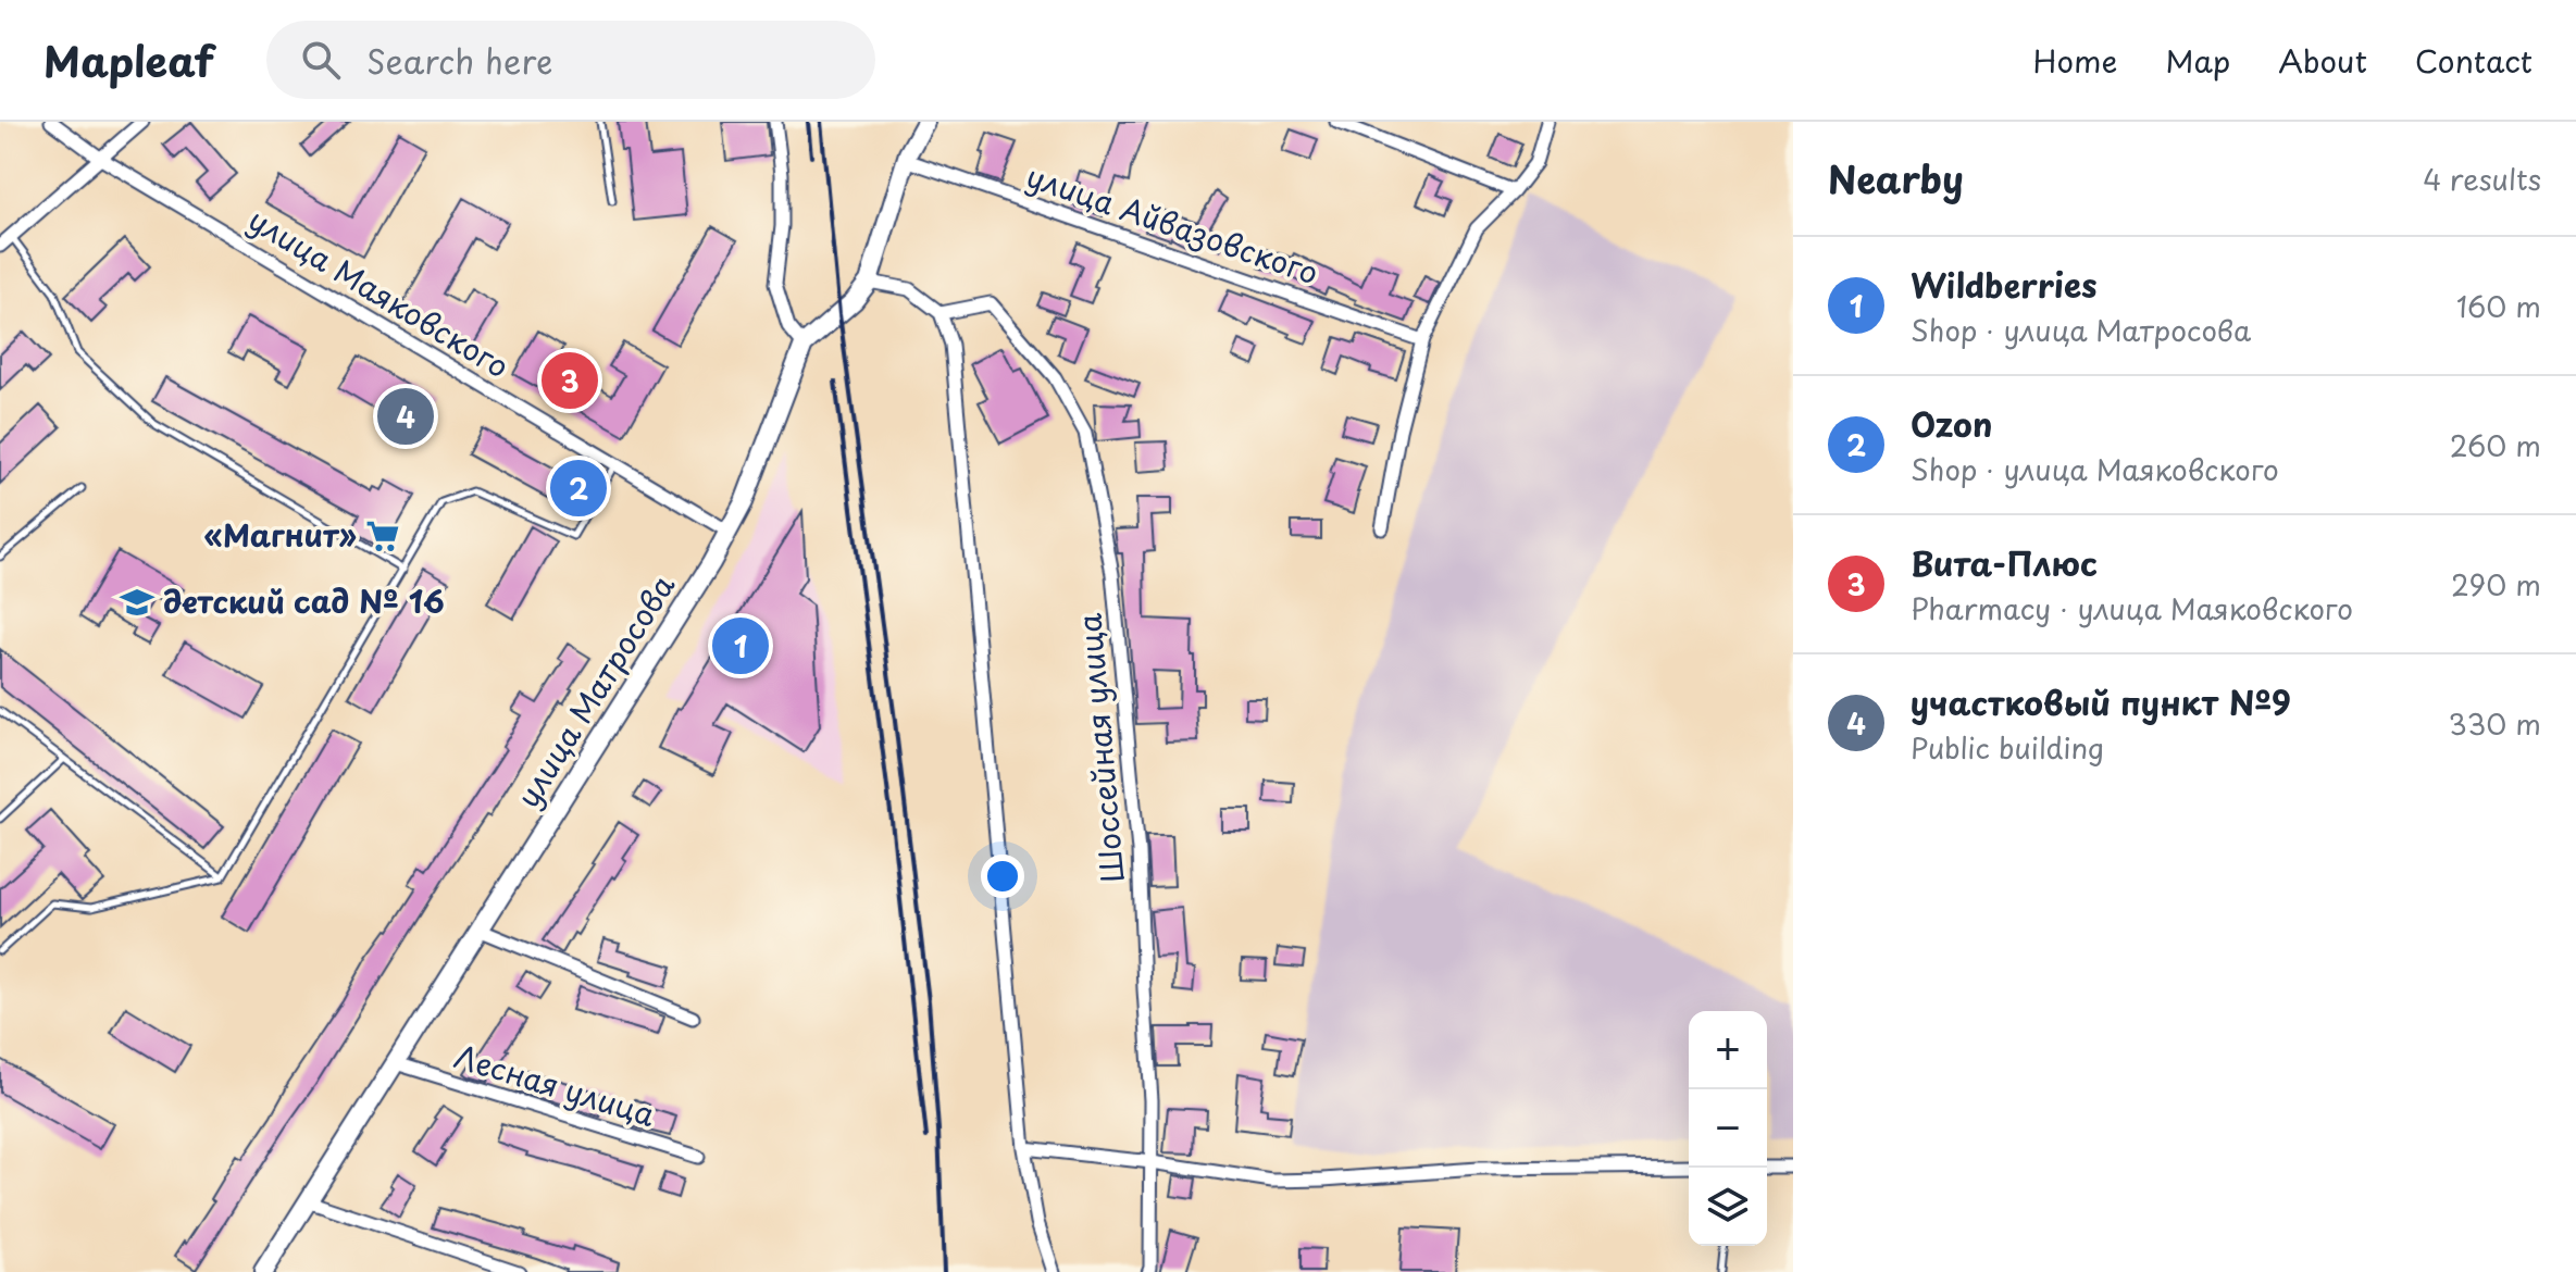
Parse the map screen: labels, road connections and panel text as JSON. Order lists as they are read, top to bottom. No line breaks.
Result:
{"streets":{"main road":["улица Матросова"],"street":["улица Айвазовского","улица Маяковского","Шоссейная улица","Лесная улица"]},"crossings":[["улица Айвазовского","улица Матросова"],["улица Маяковского","улица Матросова"],["улица Матросова","Лесная улица"]],"places":{"supermarket":["«Магнит»"],"school or university":["детский сад № 16"]},"page":{"header":"Mapleaf","search":"Search here","nav":["Home","Map","About","Contact"],"heading":["Nearby","4 results"],"list":[{"mark":"1","name":"Wildberries","note":"Shop · улица Матросова","value":"160 m"},{"mark":"2","name":"Ozon","note":"Shop · улица Маяковского","value":"260 m"},{"mark":"3","name":"Вита-Плюс","note":"Pharmacy · улица Маяковского","value":"290 m"},{"mark":"4","name":"участковый пункт №9","note":"Public building","value":"330 m"}],"pins":["3","4","2","1"],"map_buttons":["+","−"]}}
